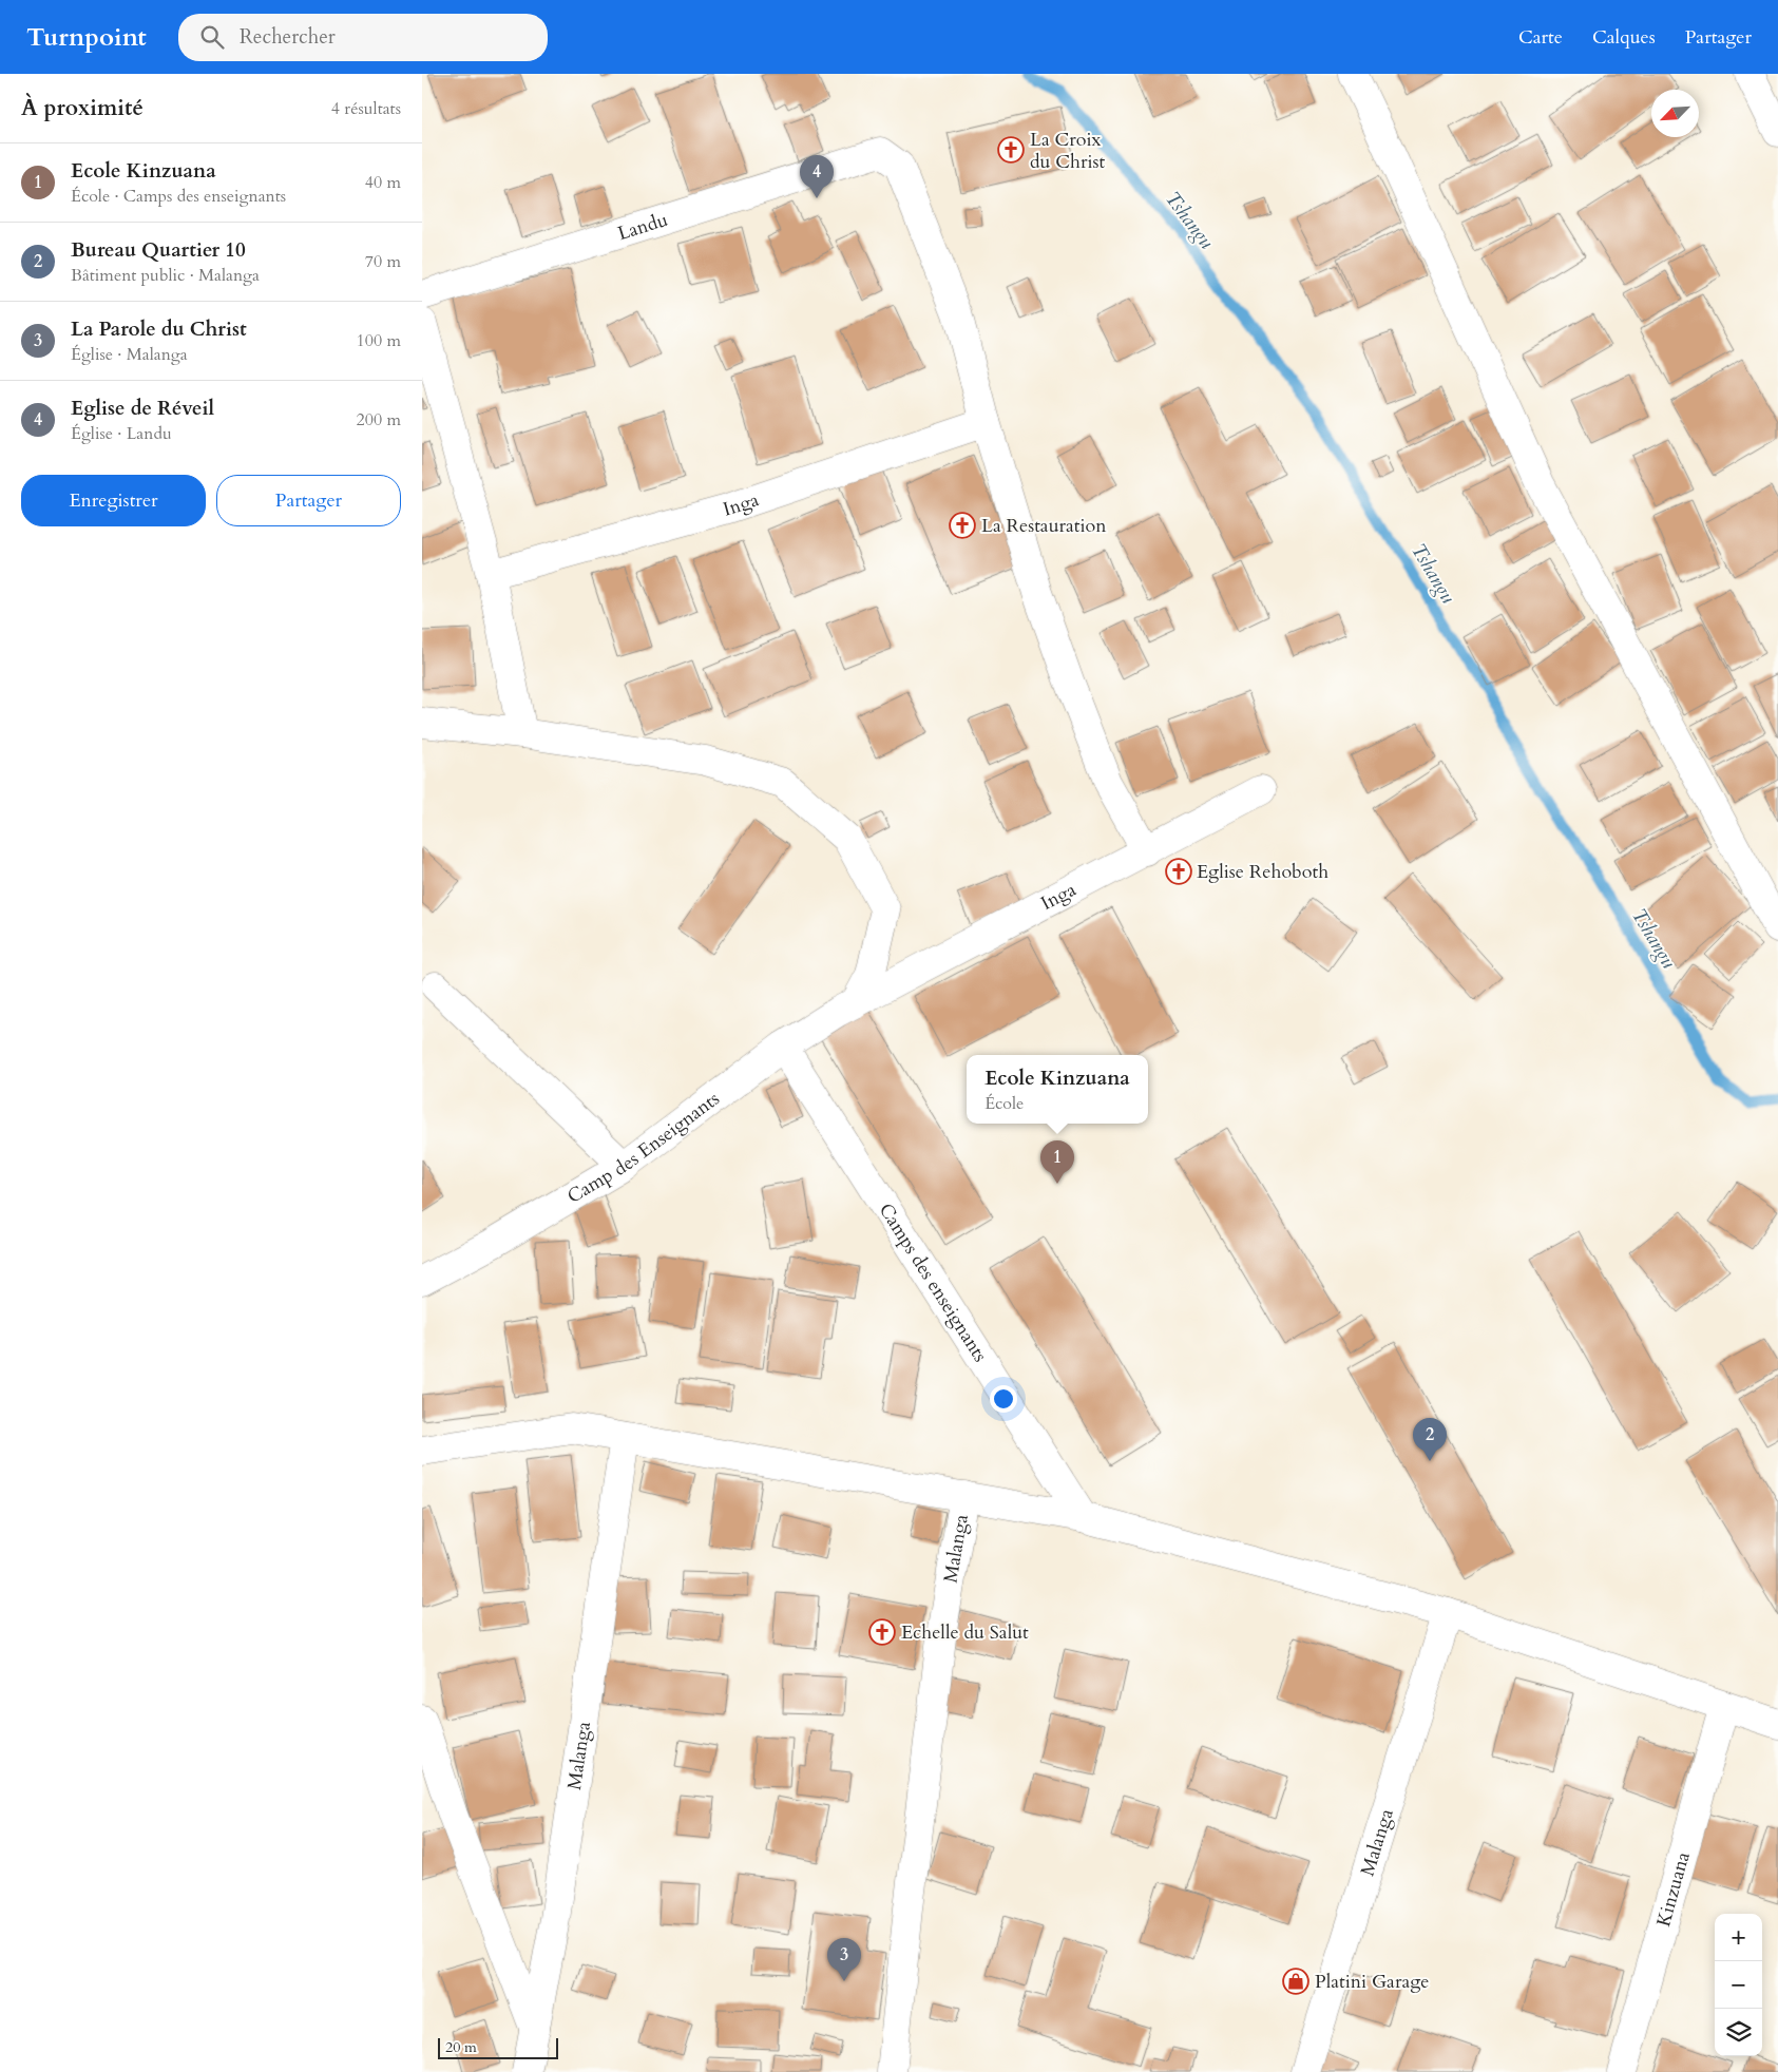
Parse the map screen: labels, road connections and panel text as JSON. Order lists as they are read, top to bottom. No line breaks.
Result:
{"streets":{"street":["Landu","Inga","Camp des Enseignants","Camps des enseignants","Malanga","Kinzuana"]},"crossings":[["Landu","Inga"],["Inga","Camp des Enseignants"],["Camp des Enseignants","Camps des enseignants"]],"water":["Tshangu"],"places":{"church":["La Croix du Christ","La Restauration","Eglise Rehoboth","Echelle du Salut"],"shop":["Platini Garage"]},"scale_bar":"20 m","north":"bottom left","page":{"header":"Turnpoint","search":"Rechercher","nav":["Carte","Calques","Partager"],"heading":["À proximité","4 résultats"],"list":[{"mark":"1","name":"Ecole Kinzuana","note":"École · Camps des enseignants","value":"40 m"},{"mark":"2","name":"Bureau Quartier 10","note":"Bâtiment public · Malanga","value":"70 m"},{"mark":"3","name":"La Parole du Christ","note":"Église · Malanga","value":"100 m"},{"mark":"4","name":"Eglise de Réveil","note":"Église · Landu","value":"200 m"}],"pins":["4","1","2","3"],"buttons":["Enregistrer","Partager"],"popup":["Ecole Kinzuana","École"],"map_buttons":["+","−"],"scale":"20 m"}}
